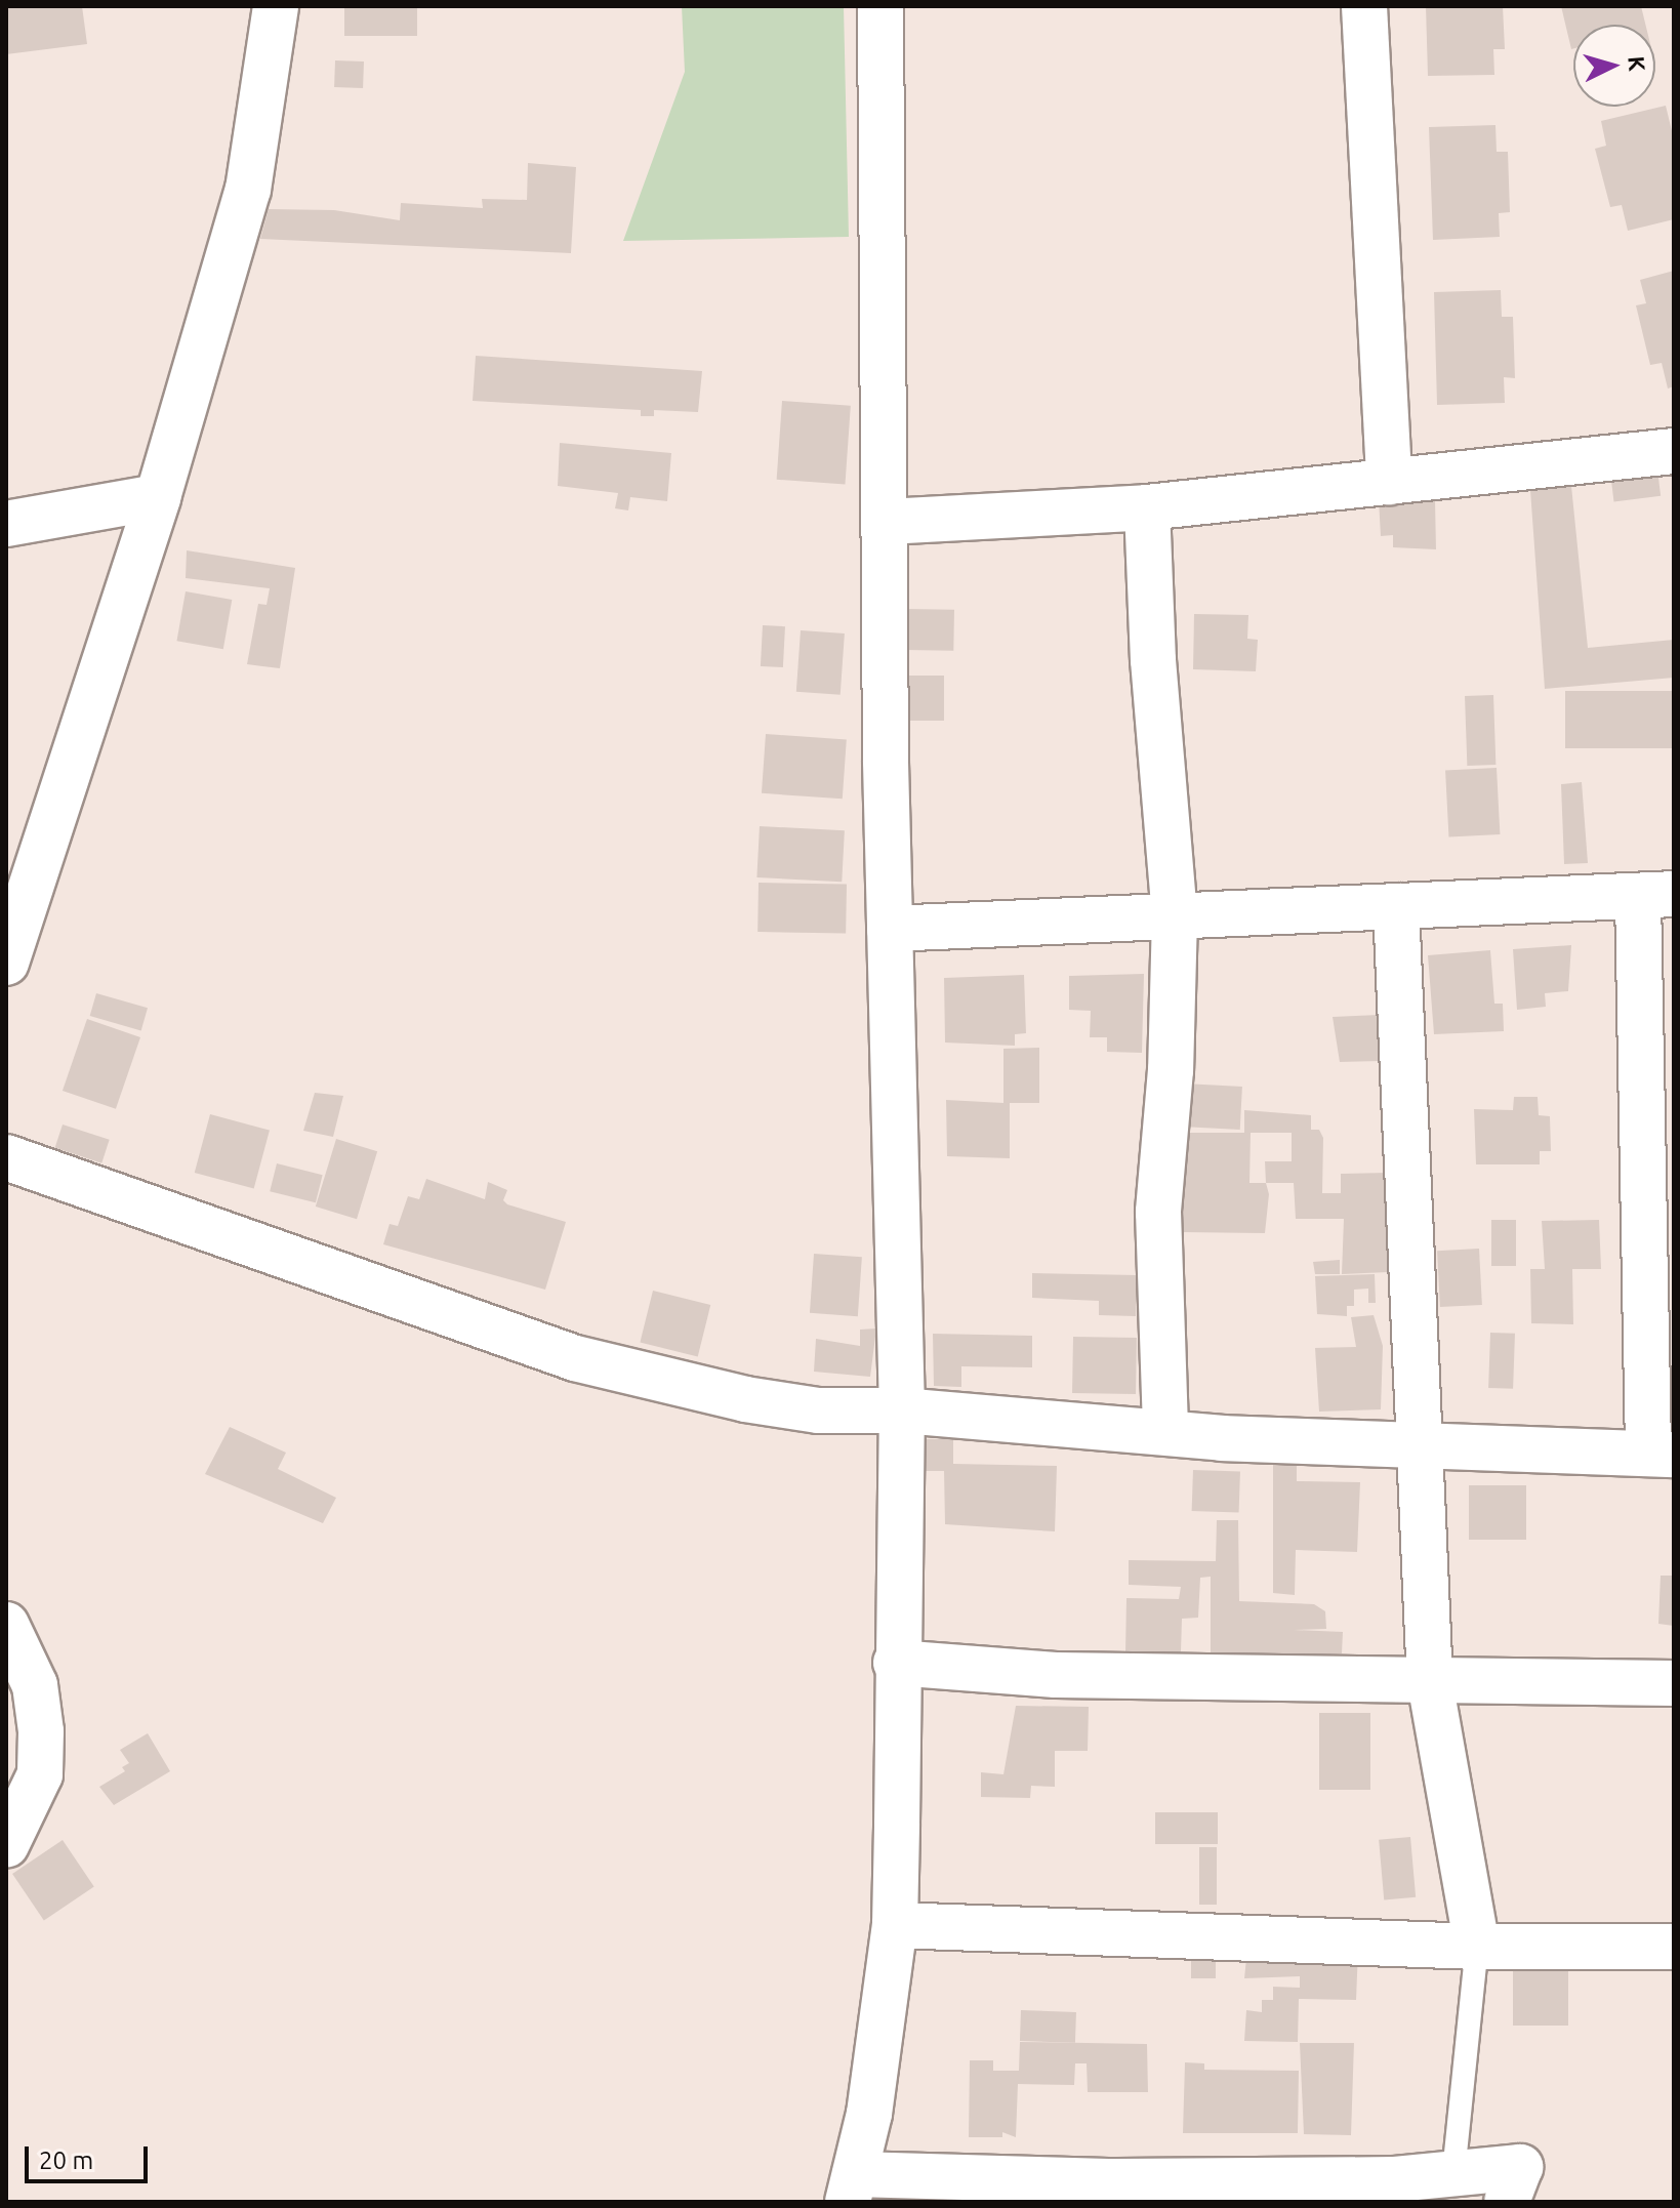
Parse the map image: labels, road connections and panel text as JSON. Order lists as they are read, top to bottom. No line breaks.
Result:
{"scale_bar":"20 m","north":"right"}
